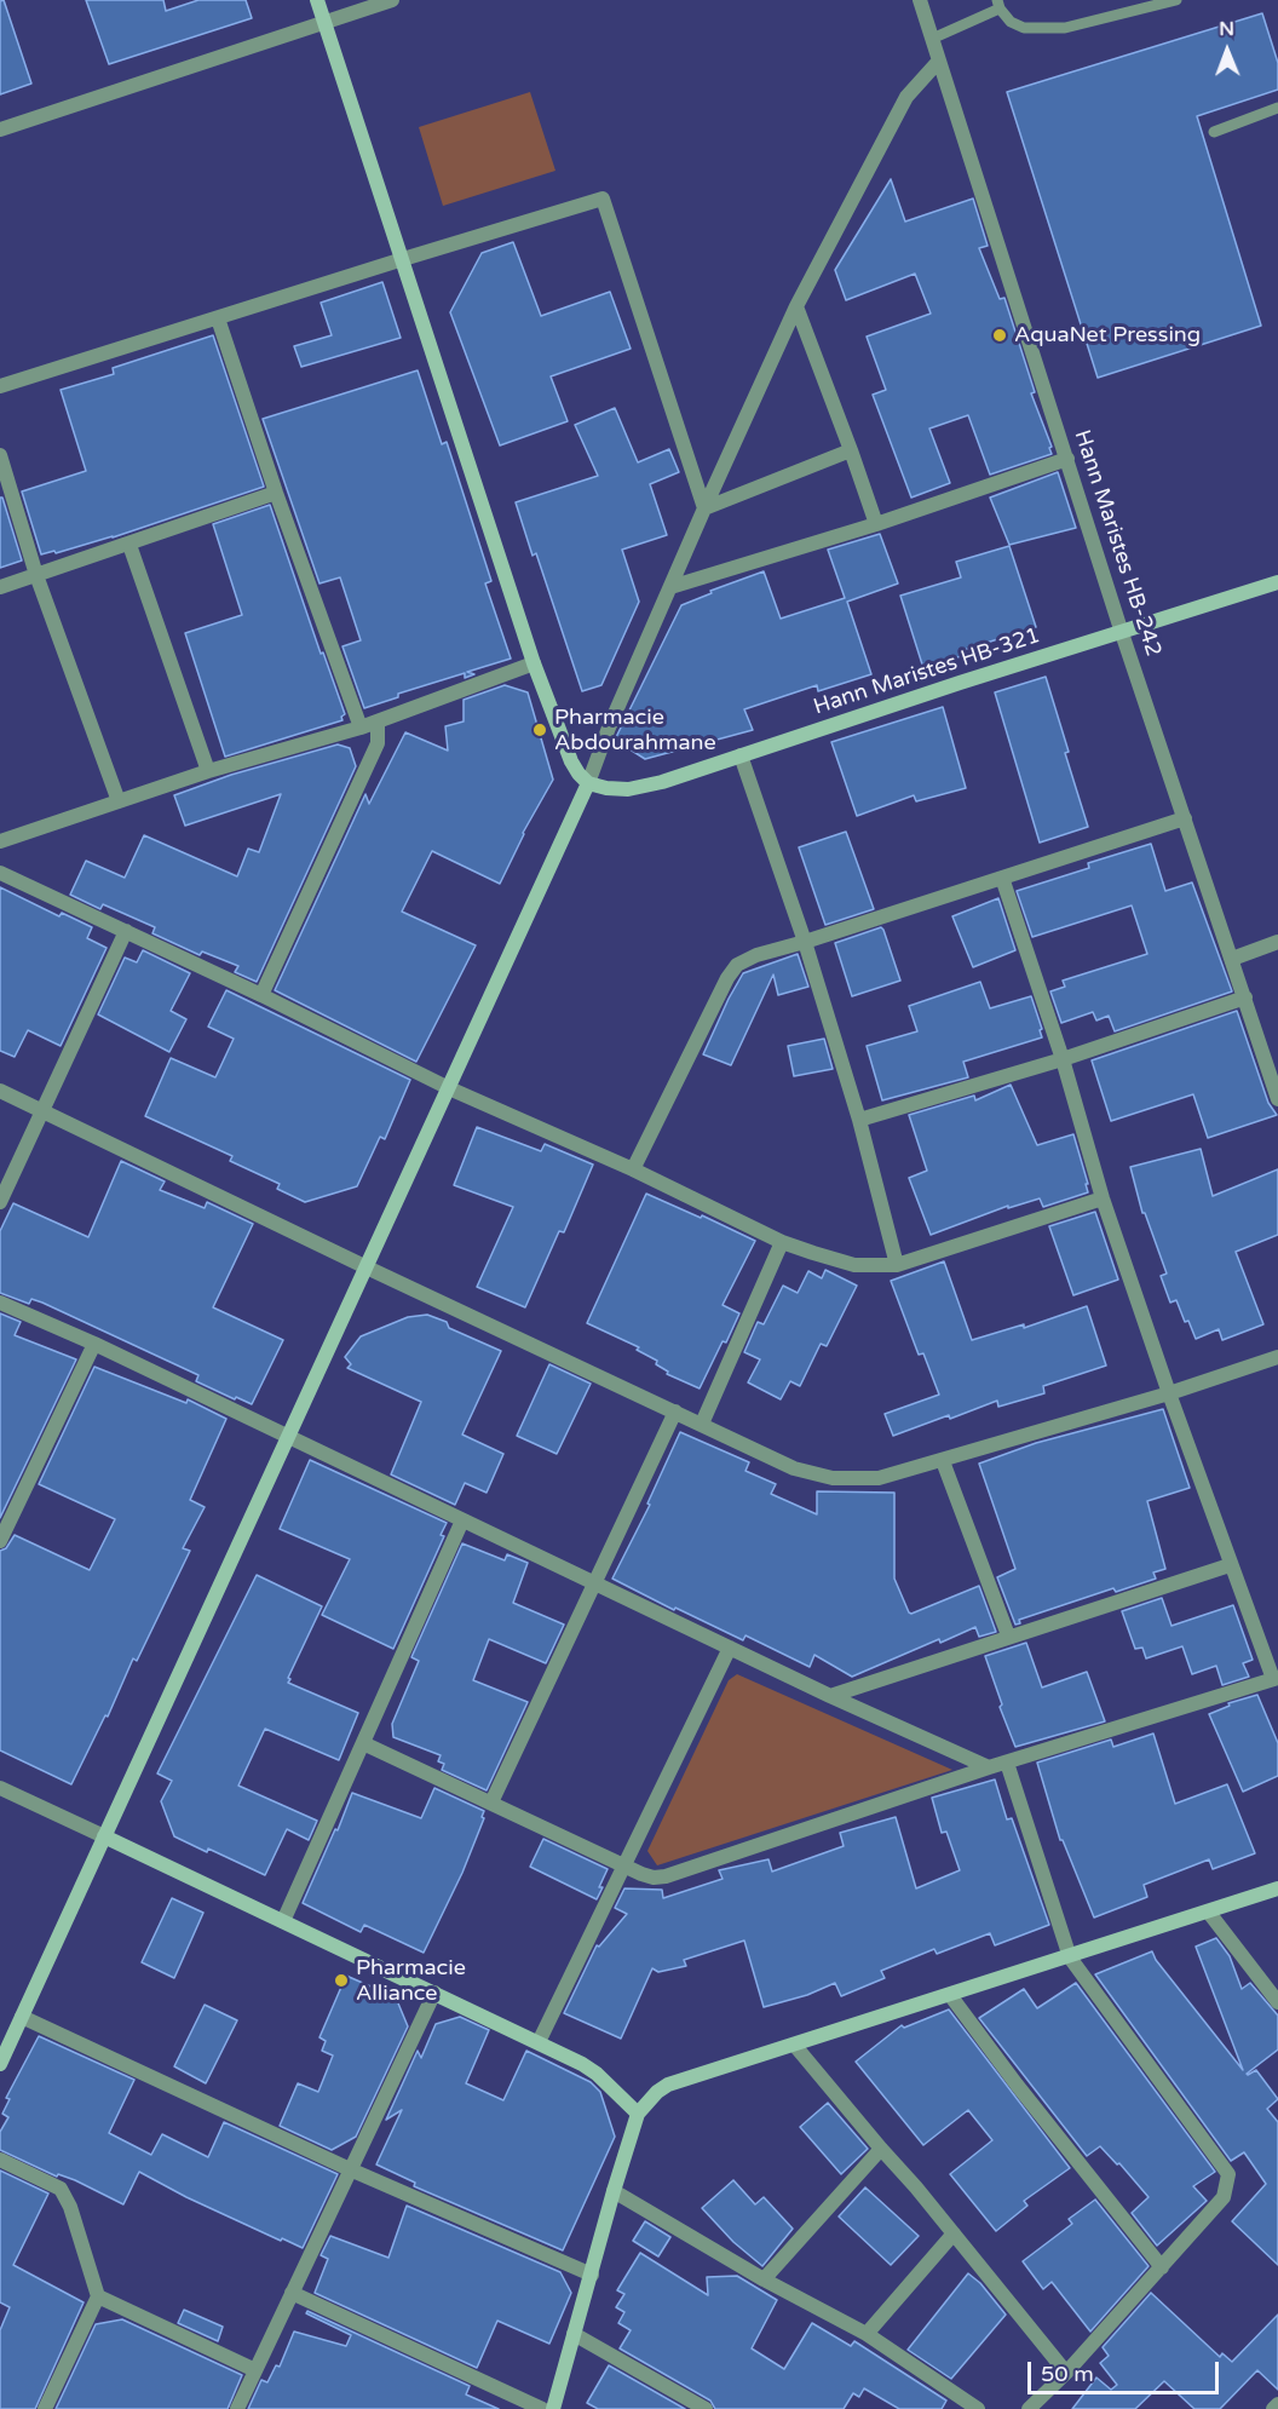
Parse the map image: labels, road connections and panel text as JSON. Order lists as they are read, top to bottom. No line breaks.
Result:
{"streets":{"street":["Hann Maristes HB-242","Hann Maristes HB-321"]},"crossings":[["Hann Maristes HB-242","Hann Maristes HB-321"]],"places":["AquaNet Pressing","Pharmacie Abdourahmane","Pharmacie Alliance"],"scale_bar":"50 m","north":"top"}
